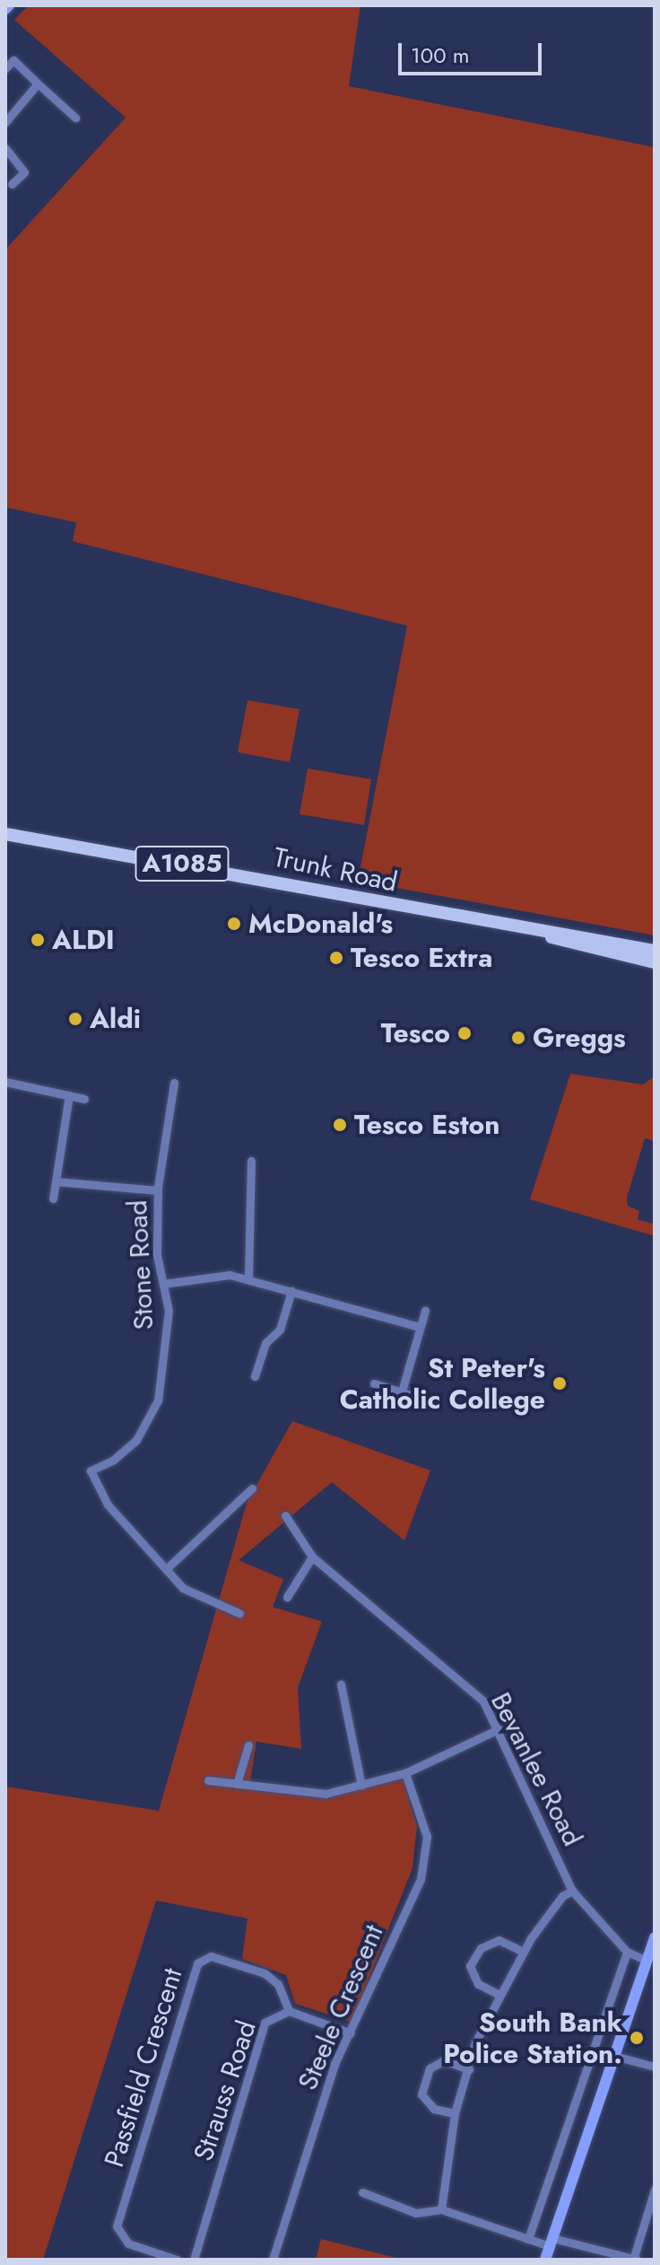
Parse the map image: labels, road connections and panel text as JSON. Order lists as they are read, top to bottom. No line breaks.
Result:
{"streets":{"main road":["A1085","Trunk Road"],"street":["Stone Road","Bevanlee Road","Steele Crescent","Passfield Crescent","Strauss Road"]},"crossings":[["A1085","Trunk Road"],["Steele Crescent","Strauss Road"],["Passfield Crescent","Strauss Road"]],"places":["McDonald's","ALDI","Tesco Extra","Aldi","Tesco","Greggs","Tesco Eston","St Peter's Catholic College","South Bank Police Station."],"scale_bar":"100 m"}
